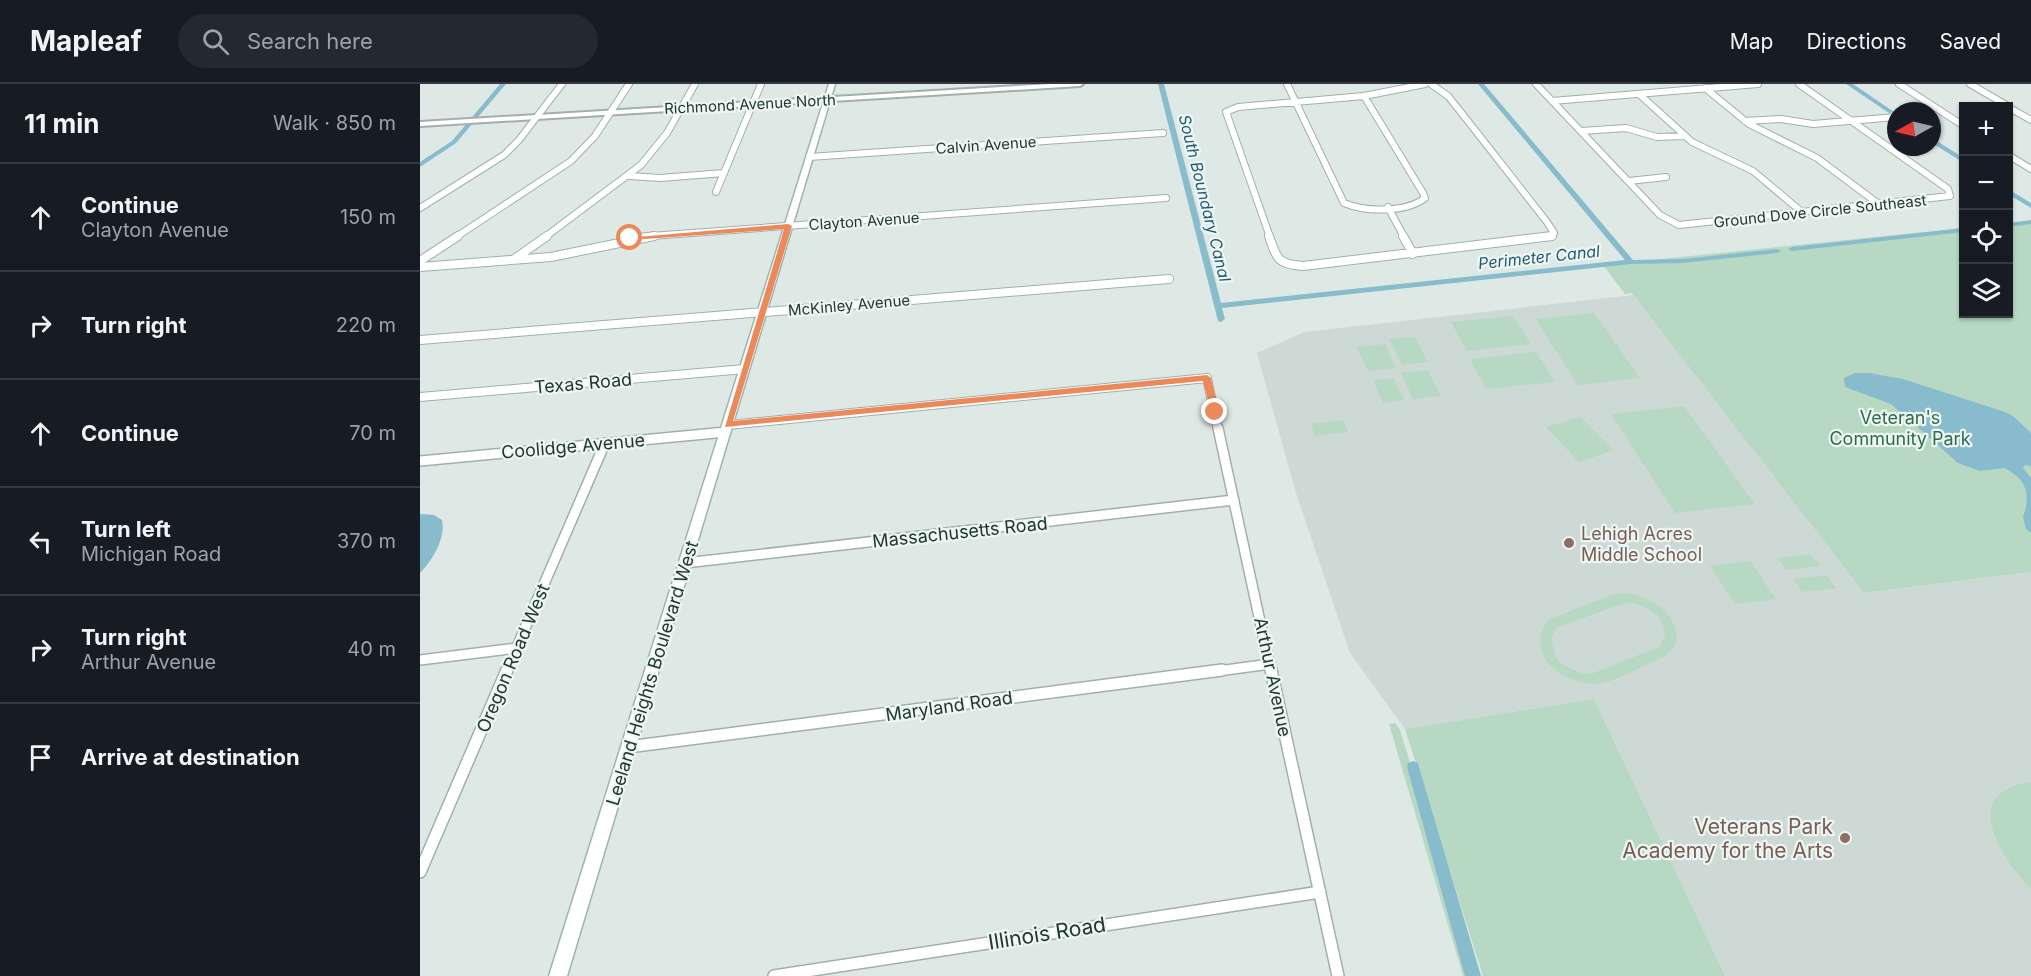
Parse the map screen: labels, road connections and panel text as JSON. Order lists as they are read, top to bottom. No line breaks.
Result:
{"streets":{"main road":["Leeland Heights Boulevard West"],"street":["Richmond Avenue North","Calvin Avenue","Ground Dove Circle Southeast","Clayton Avenue","McKinley Avenue","Texas Road","Coolidge Avenue","Massachusetts Road","Oregon Road West","Arthur Avenue","Maryland Road","Illinois Road"]},"crossings":[["Richmond Avenue North","Leeland Heights Boulevard West"],["Calvin Avenue","Leeland Heights Boulevard West"],["Clayton Avenue","Leeland Heights Boulevard West"],["McKinley Avenue","Leeland Heights Boulevard West"],["Texas Road","Leeland Heights Boulevard West"],["Coolidge Avenue","Oregon Road West"],["Coolidge Avenue","Leeland Heights Boulevard West"],["Coolidge Avenue","Arthur Avenue"],["Massachusetts Road","Leeland Heights Boulevard West"],["Massachusetts Road","Arthur Avenue"],["Leeland Heights Boulevard West","Maryland Road"],["Arthur Avenue","Maryland Road"],["Arthur Avenue","Illinois Road"]],"water":["South Boundary Canal","Perimeter Canal"],"parks":["Veteran's Community Park"],"places":["Lehigh Acres Middle School","Veterans Park Academy for the Arts"],"north":"left","page":{"header":"Mapleaf","search":"Search here","nav":["Map","Directions","Saved"],"heading":["11 min","Walk · 850 m"],"map_buttons":["+","−"],"list":[["Continue","Clayton Avenue","150 m"],["Turn right","220 m"],["Continue","70 m"],["Turn left","Michigan Road","370 m"],["Turn right","Arthur Avenue","40 m"],"Arrive at destination"]}}
